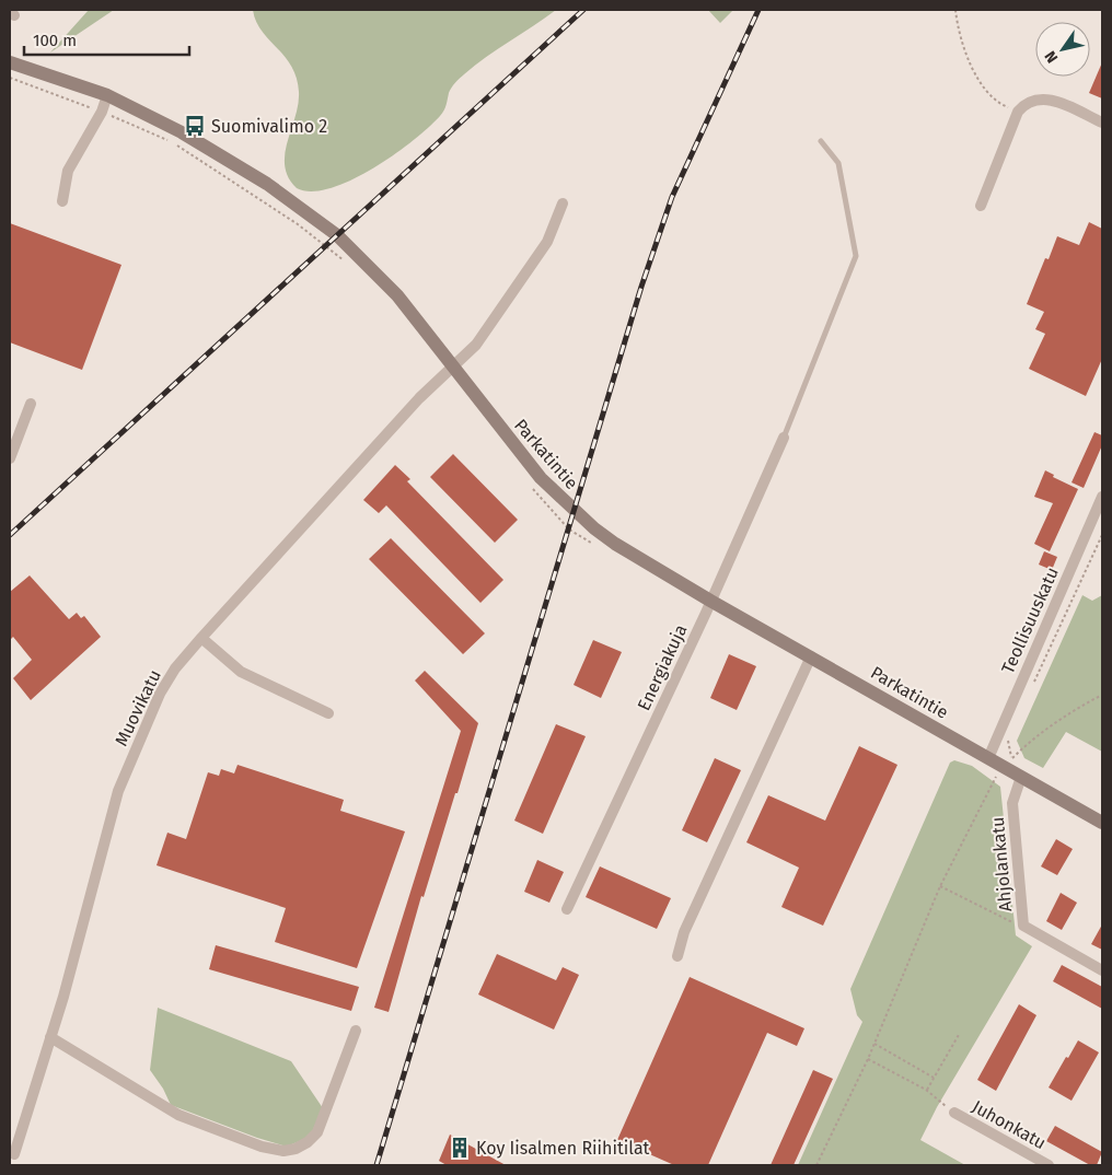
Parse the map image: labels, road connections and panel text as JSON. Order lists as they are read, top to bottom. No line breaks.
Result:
{"streets":{"street":["Parkatintie","Teollisuuskatu","Energiakuja","Muovikatu","Ahjolankatu","Juhonkatu"]},"crossings":[["Parkatintie","Teollisuuskatu"],["Parkatintie","Energiakuja"],["Parkatintie","Muovikatu"],["Parkatintie","Ahjolankatu"]],"places":{"bus stop":["Suomivalimo 2"],"building":["Koy Iisalmen Riihitilat"]},"scale_bar":"100 m","north":"bottom left"}
